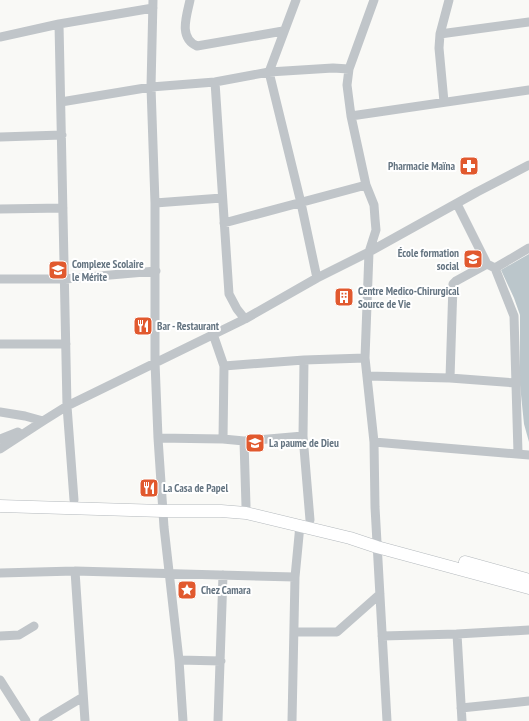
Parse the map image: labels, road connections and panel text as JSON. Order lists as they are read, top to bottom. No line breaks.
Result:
{"places":{"pharmacy":["Pharmacie Maïna"],"school or university":["École formation social","Complexe Scolaire le Mérite","La paume de Dieu"],"building":["Centre Medico-Chirurgical Source de Vie"],"restaurant":["Bar - Restaurant","La Casa de Papel"],"place":["Chez Camara"]}}
